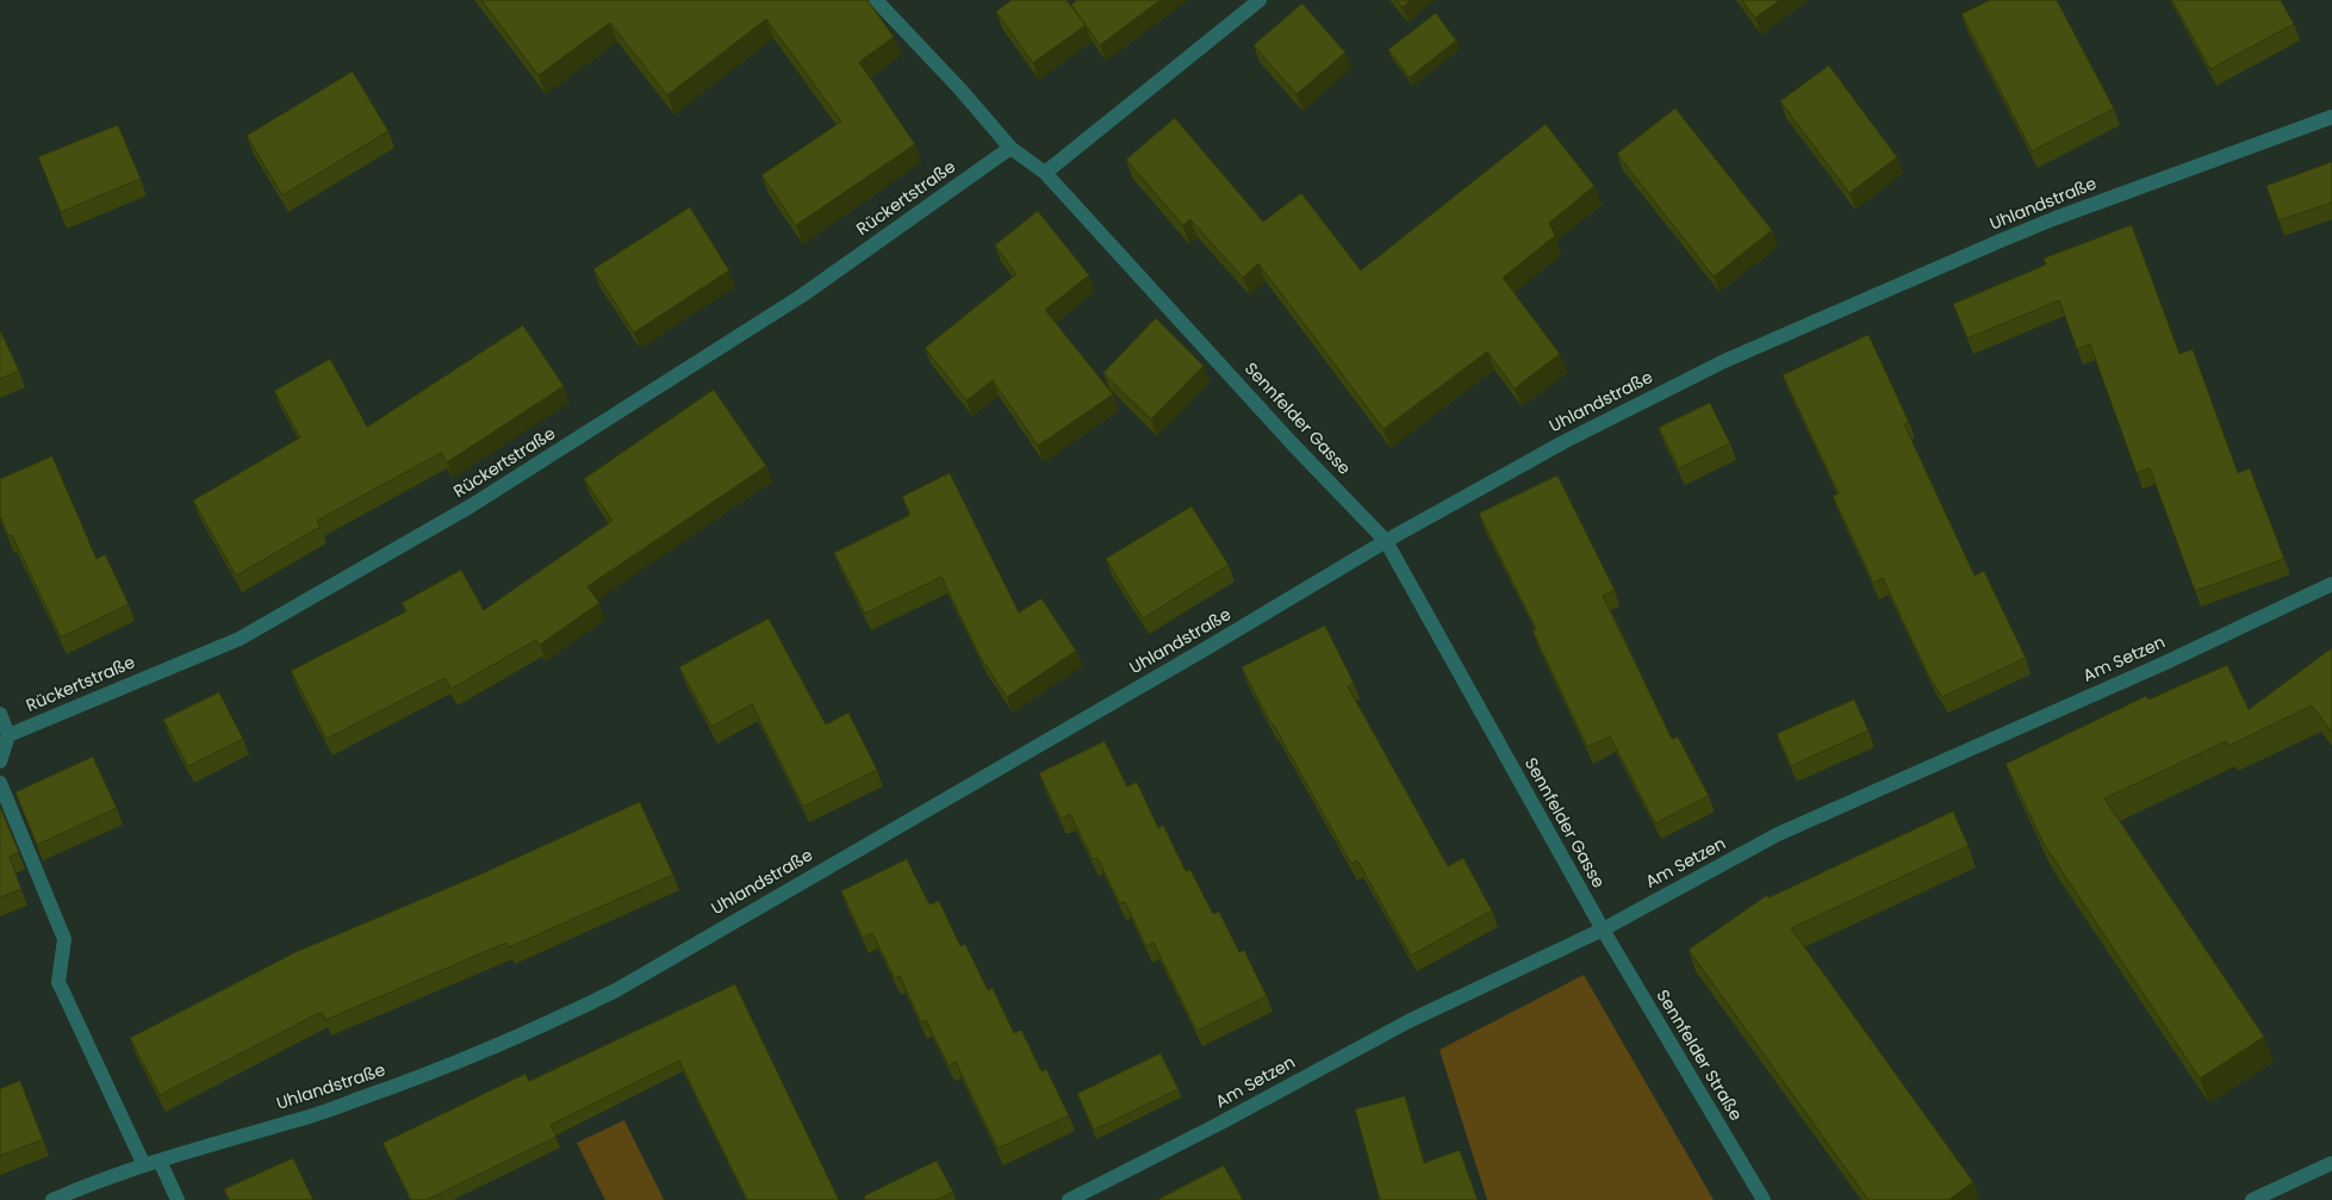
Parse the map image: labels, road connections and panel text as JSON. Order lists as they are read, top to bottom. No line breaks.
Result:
{"streets":{"street":["Rückertstraße","Uhlandstraße","Sennfelder Gasse","Am Setzen","Sennfelder Straße"]},"crossings":[["Rückertstraße","Sennfelder Gasse"],["Uhlandstraße","Sennfelder Gasse"],["Sennfelder Gasse","Am Setzen"],["Sennfelder Gasse","Sennfelder Straße"],["Am Setzen","Sennfelder Straße"]]}
